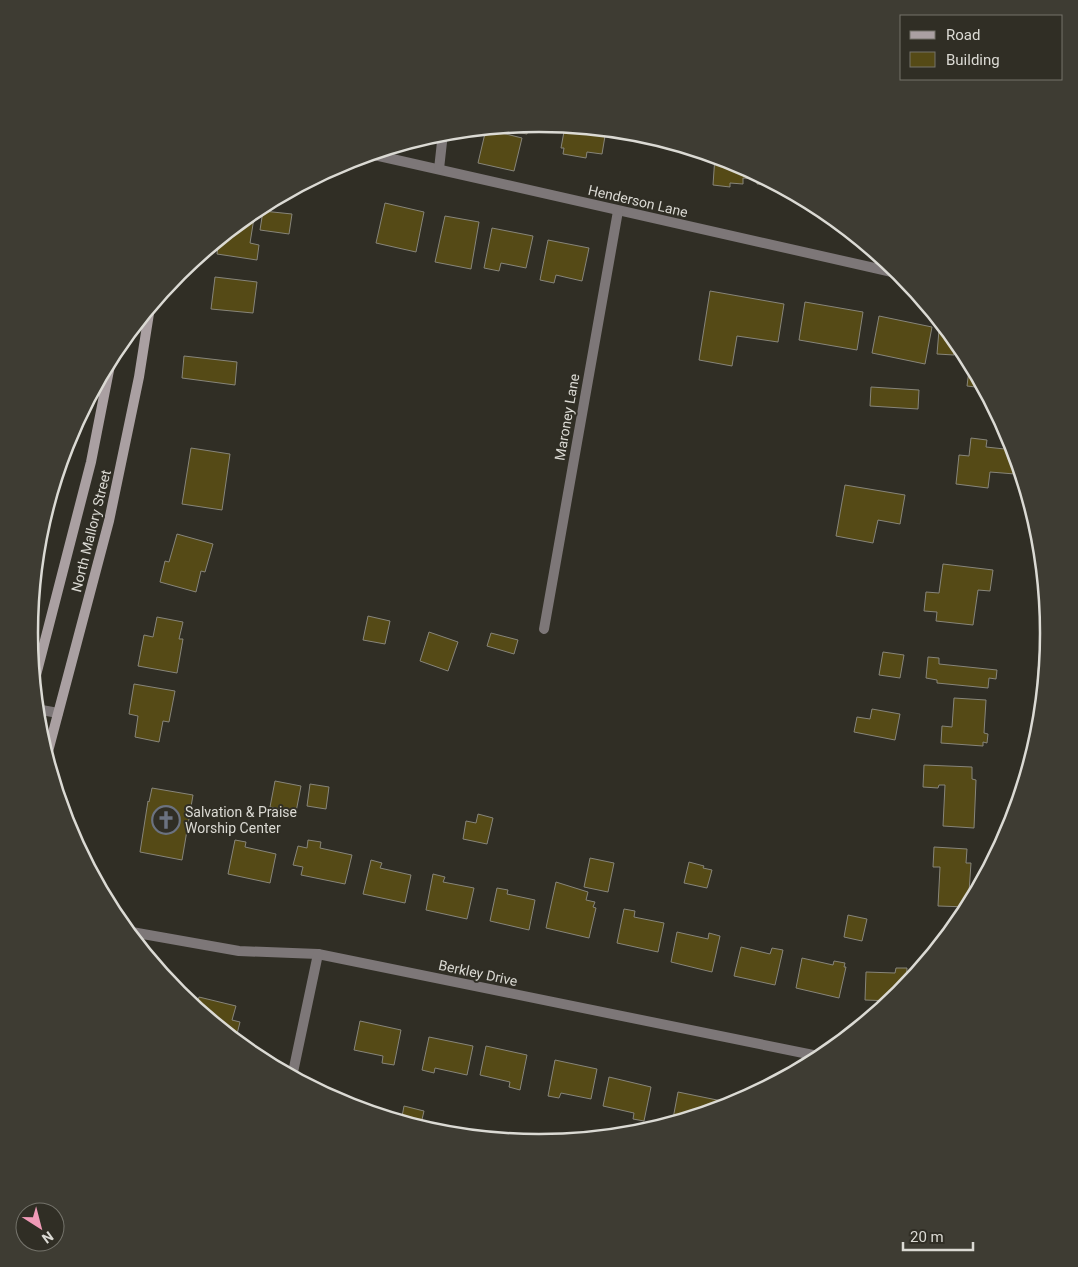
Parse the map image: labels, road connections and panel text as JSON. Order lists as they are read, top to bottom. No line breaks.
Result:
{"streets":{"main road":["North Mallory Street"],"street":["Henderson Lane","Maroney Lane","Berkley Drive"]},"crossings":[["Henderson Lane","Maroney Lane"]],"places":{"church":["Salvation & Praise Worship Center"]},"legend":["Road","Building"],"scale_bar":"20 m","north":"bottom right"}
